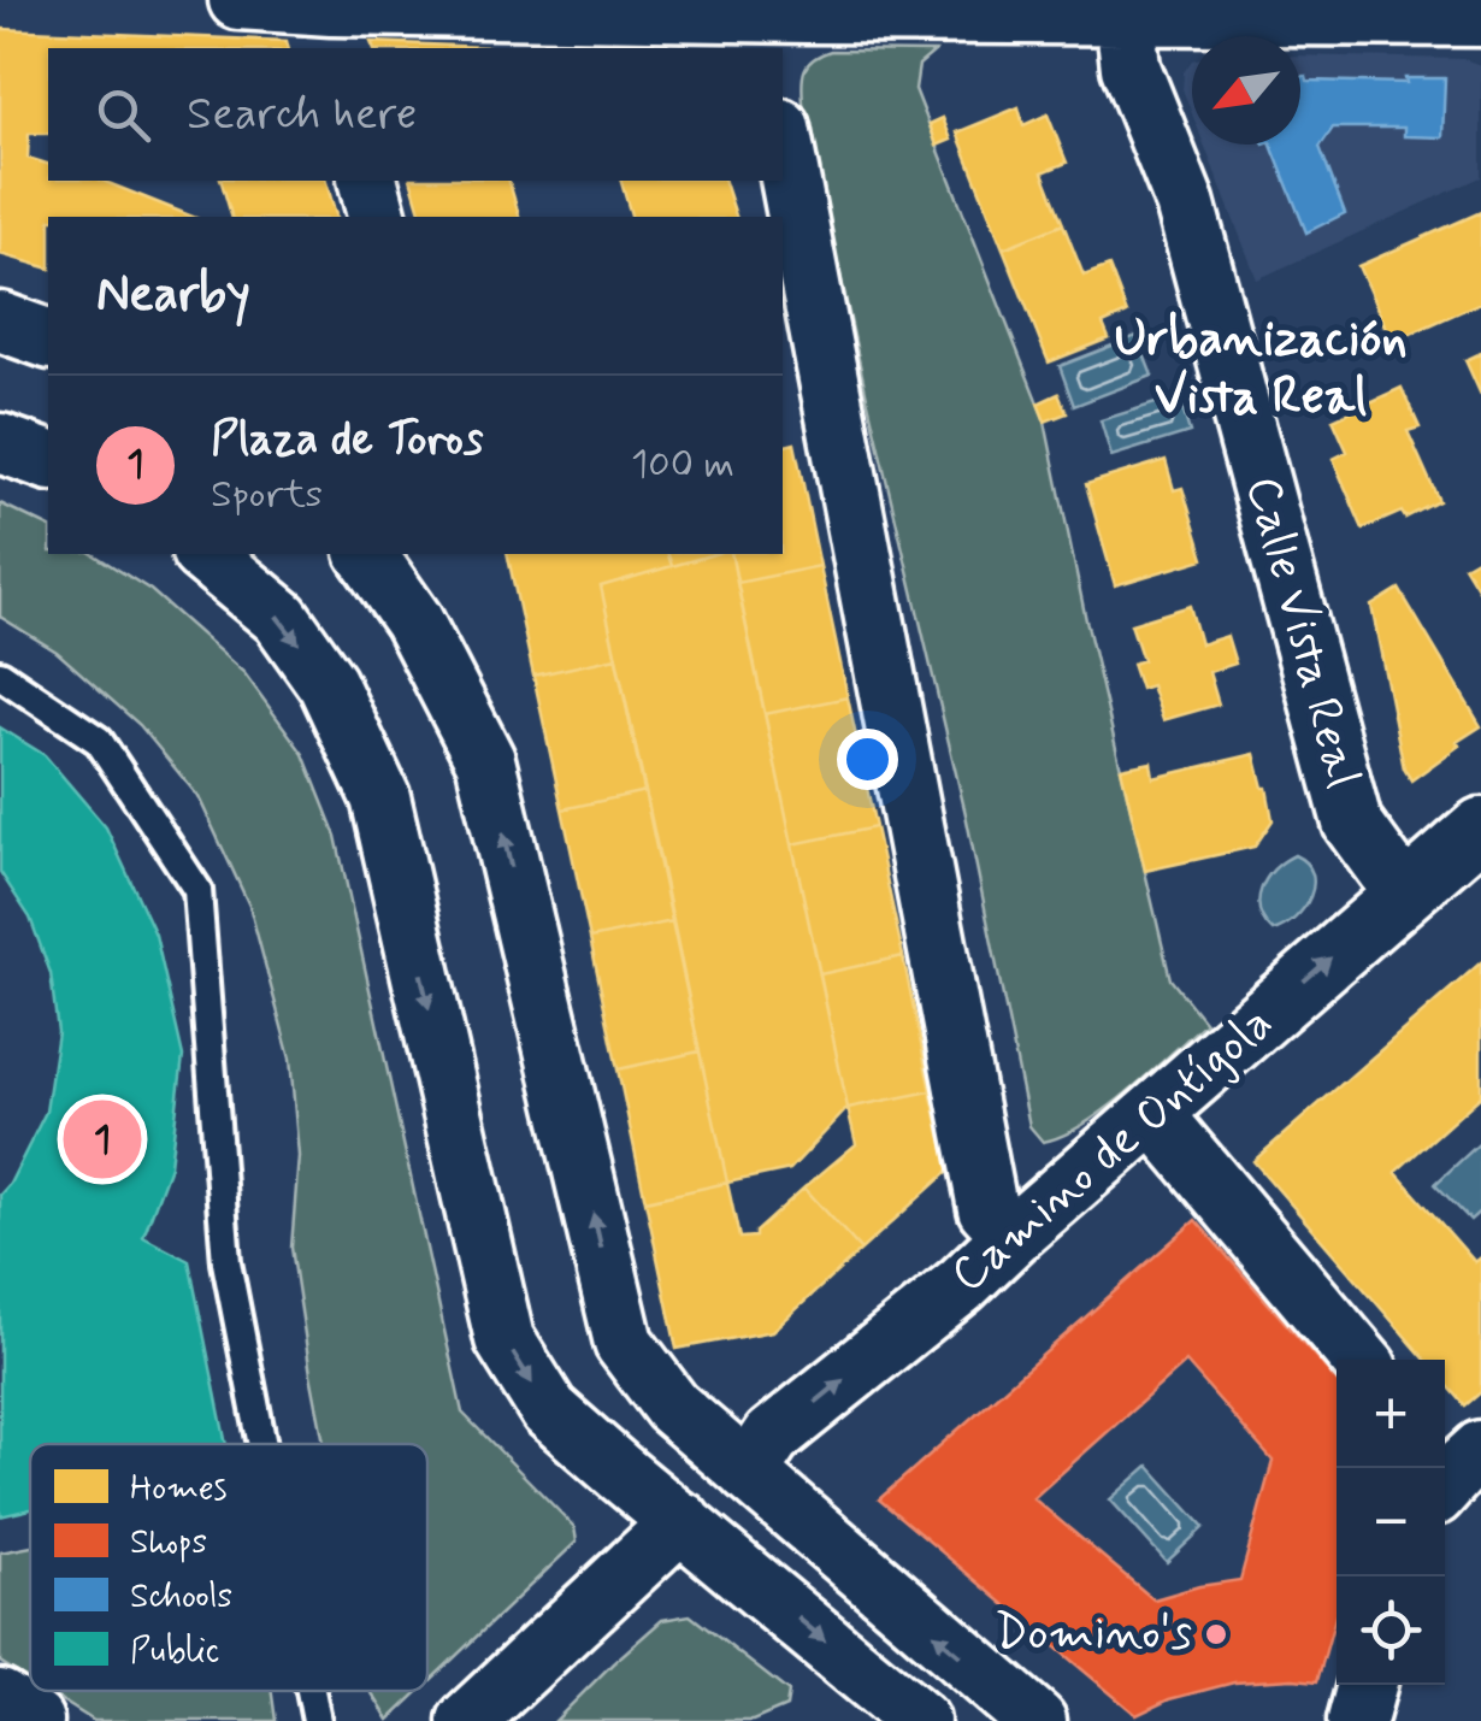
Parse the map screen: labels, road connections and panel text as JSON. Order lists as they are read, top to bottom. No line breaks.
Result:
{"streets":{"street":["Calle Vista Real","Camino de Ontígola"]},"crossings":[["Calle Vista Real","Camino de Ontígola"]],"one_way":["Camino de Ontígola"],"districts":["Urbanización Vista Real"],"places":["Domino's"],"legend":["Homes","Shops","Schools","Public"],"north":"bottom left","page":{"search":"Search here","heading":"Nearby","list":[{"mark":"1","name":"Plaza de Toros","note":"Sports","value":"100 m"}],"pins":"1","map_buttons":["+","−"]}}
